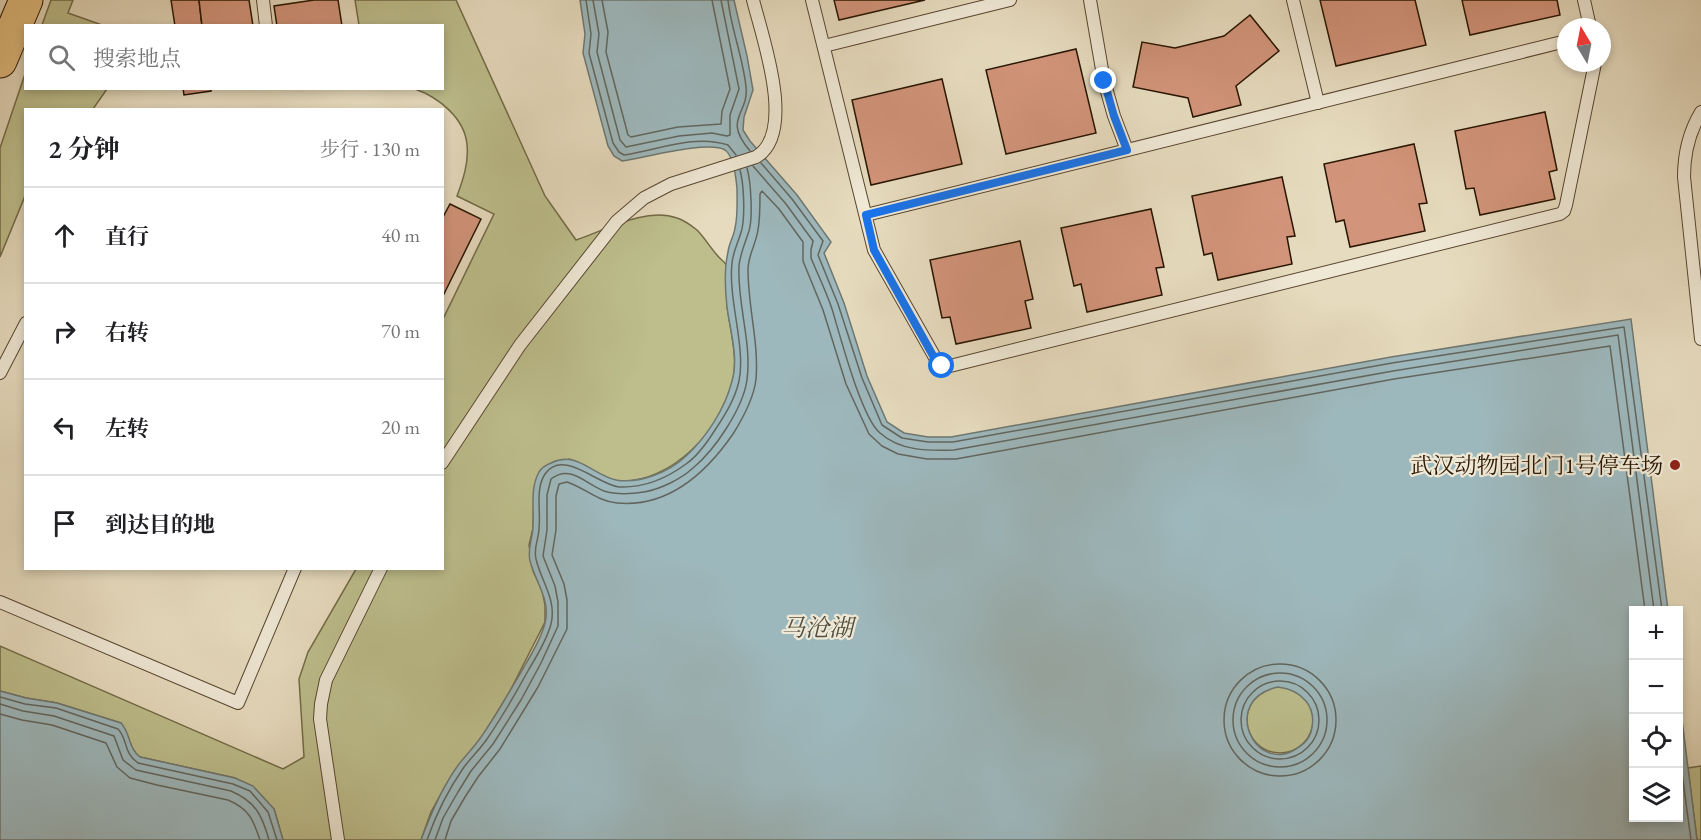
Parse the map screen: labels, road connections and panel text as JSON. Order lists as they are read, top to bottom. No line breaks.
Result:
{"water":["马沧湖"],"places":["武汉动物园北门1号停车场"],"north":"top","page":{"search":"搜索地点","heading":["2 分钟","步行 · 130 m"],"list":[["直行","40 m"],["右转","70 m"],["左转","20 m"],"到达目的地"],"map_buttons":["+","−"]}}
